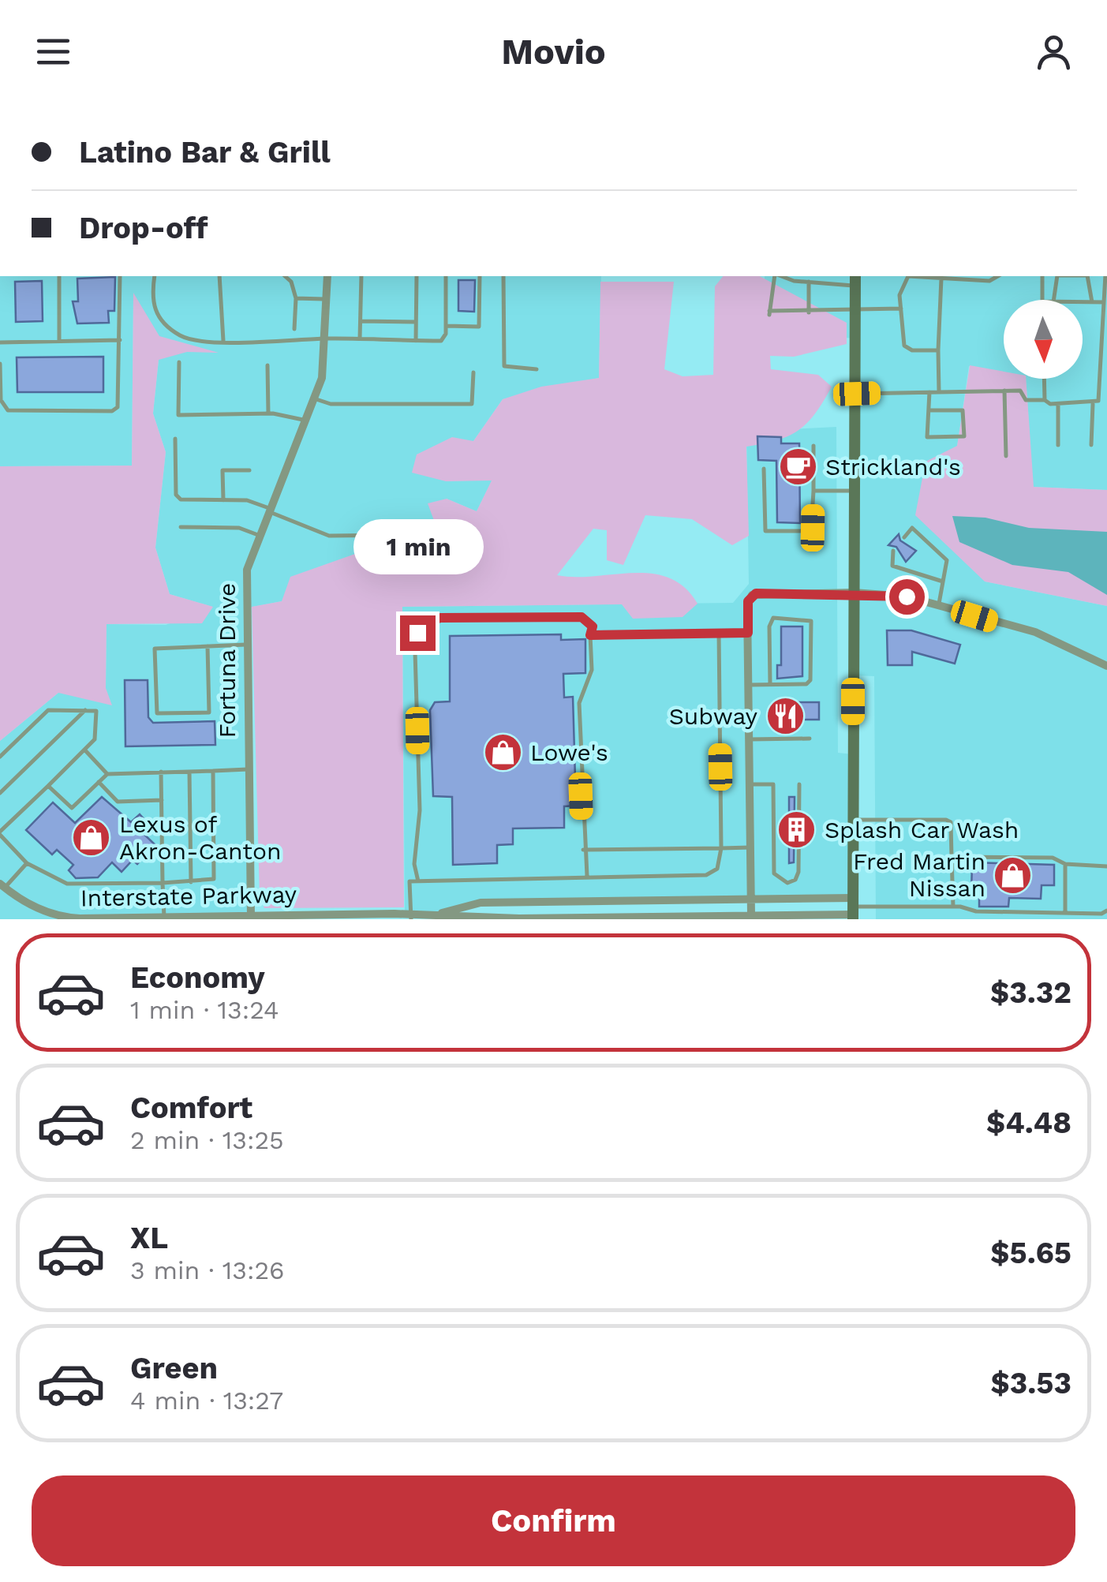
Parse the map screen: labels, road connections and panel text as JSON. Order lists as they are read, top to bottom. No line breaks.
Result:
{"streets":{"street":["Fortuna Drive","Interstate Parkway"]},"crossings":[["Fortuna Drive","Interstate Parkway"]],"places":{"cafe":["Strickland's"],"restaurant":["Subway"],"shop":["Lowe's","Lexus of Akron-Canton","Fred Martin Nissan"],"building":["Splash Car Wash"]},"north":"bottom","page":{"header":"Movio","banner":["Latino Bar & Grill","Drop-off"],"bubble":"1 min","list":[{"name":"Economy","note":"1 min · 13:24","value":"$3.32"},{"name":"Comfort","note":"2 min · 13:25","value":"$4.48"},{"name":"XL","note":"3 min · 13:26","value":"$5.65"},{"name":"Green","note":"4 min · 13:27","value":"$3.53"}],"buttons":"Confirm"}}
